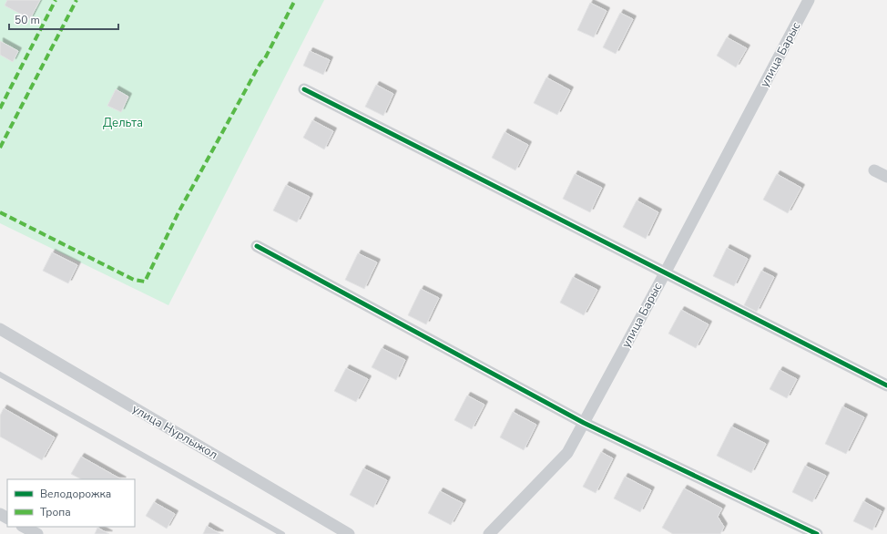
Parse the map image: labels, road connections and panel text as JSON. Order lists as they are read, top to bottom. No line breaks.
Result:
{"streets":{"street":["улица Барыс","улица Нурлыжол"]},"parks":["Дельта"],"legend":["Велодорожка","Тропа"],"scale_bar":"50 m"}
